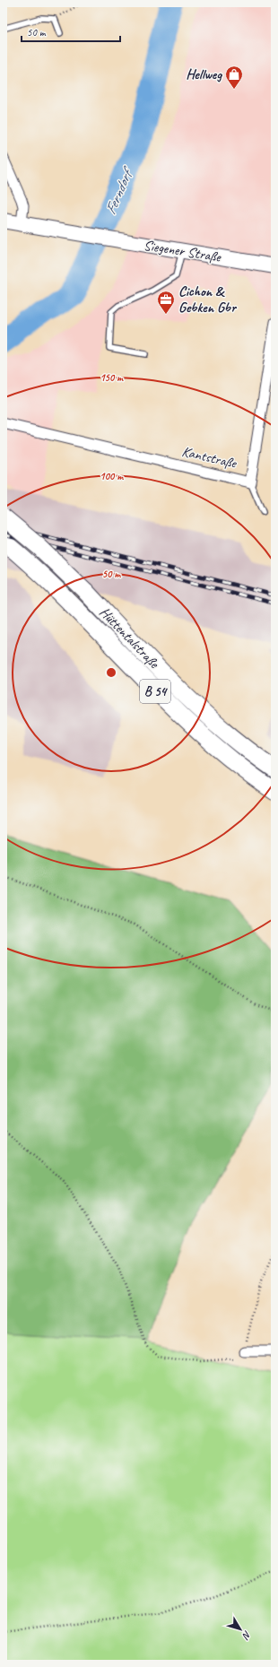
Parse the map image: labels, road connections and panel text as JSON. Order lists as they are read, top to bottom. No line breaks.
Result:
{"streets":{"highway":["Hüttentalstraße","B 54"],"main road":["Siegener Straße"],"street":["Kantstraße"]},"water":["Ferndorf"],"places":{"shop":["Hellweg"],"office":["Cichon & Gebken Gbr"]},"scale_bar":"50 m","north":"bottom right","rings":["150 m","100 m","50 m"]}
